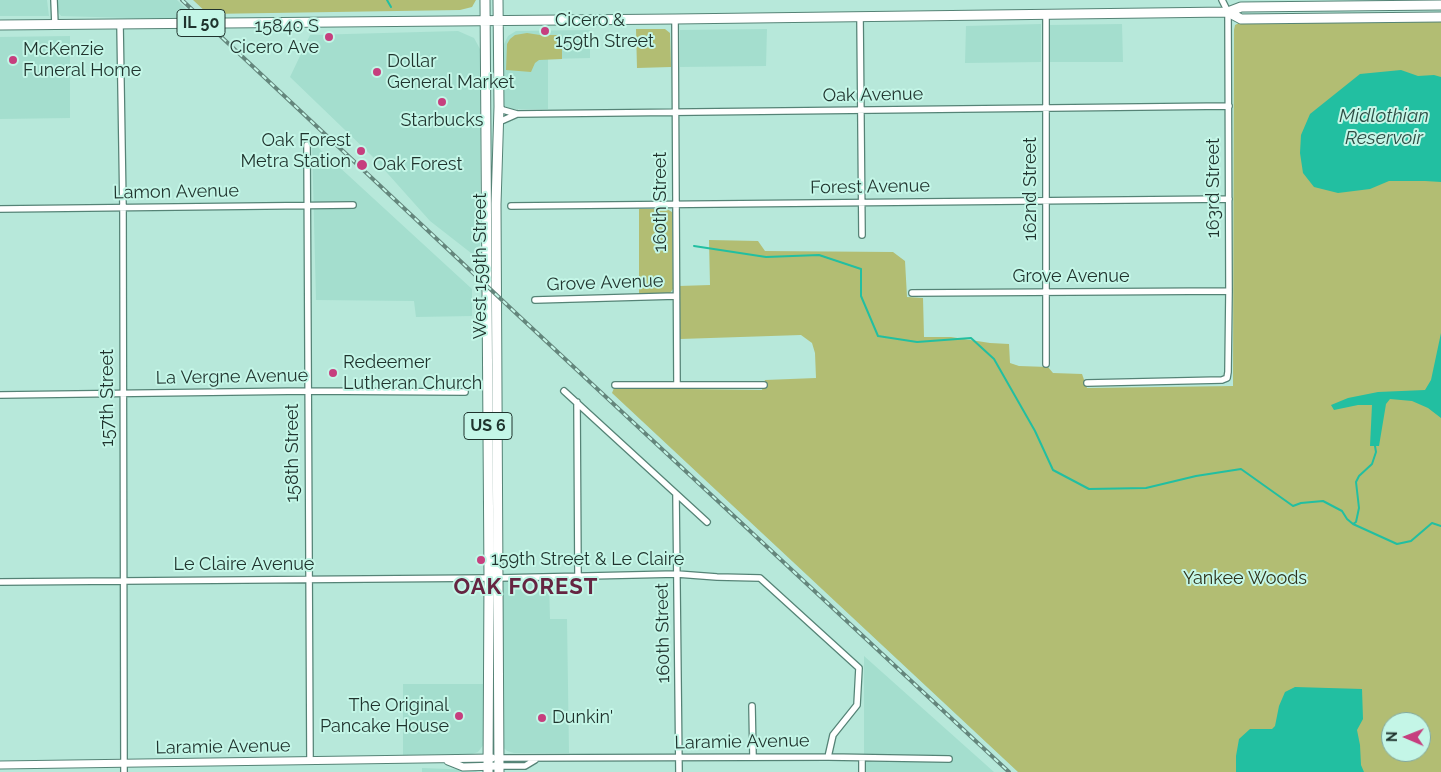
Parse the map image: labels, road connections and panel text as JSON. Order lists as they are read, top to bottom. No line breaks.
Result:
{"streets":{"main road":["IL 50","West 159th Street","US 6"],"street":["Oak Avenue","Forest Avenue","163rd Street","162nd Street","Lamon Avenue","160th Street","Grove Avenue","La Vergne Avenue","157th Street","158th Street","Le Claire Avenue","Laramie Avenue"]},"crossings":[["IL 50","163rd Street"],["IL 50","162nd Street"],["IL 50","160th Street"],["IL 50","West 159th Street"],["IL 50","157th Street"],["Oak Avenue","163rd Street"],["Oak Avenue","162nd Street"],["Oak Avenue","160th Street"],["Oak Avenue","West 159th Street"],["Forest Avenue","163rd Street"],["Forest Avenue","162nd Street"],["Forest Avenue","160th Street"],["163rd Street","Grove Avenue"],["162nd Street","Grove Avenue"],["Lamon Avenue","157th Street"],["Lamon Avenue","158th Street"],["160th Street","Grove Avenue"],["160th Street","Le Claire Avenue"],["160th Street","Laramie Avenue"],["West 159th Street","Le Claire Avenue"],["West 159th Street","Laramie Avenue"],["La Vergne Avenue","157th Street"],["La Vergne Avenue","158th Street"],["157th Street","Le Claire Avenue"],["157th Street","Laramie Avenue"],["158th Street","Le Claire Avenue"],["158th Street","Laramie Avenue"],["Le Claire Avenue","Laramie Avenue"]],"districts":["OAK FOREST"],"water":["Midlothian Reservoir"],"parks":["Yankee Woods"],"places":["Cicero & 159th Street","15840 S Cicero Ave","McKenzie Funeral Home","Dollar General Market","Starbucks","Oak Forest Metra Station","Oak Forest","Redeemer Lutheran Church","159th Street & Le Claire","The Original Pancake House","Dunkin'"],"north":"left"}
